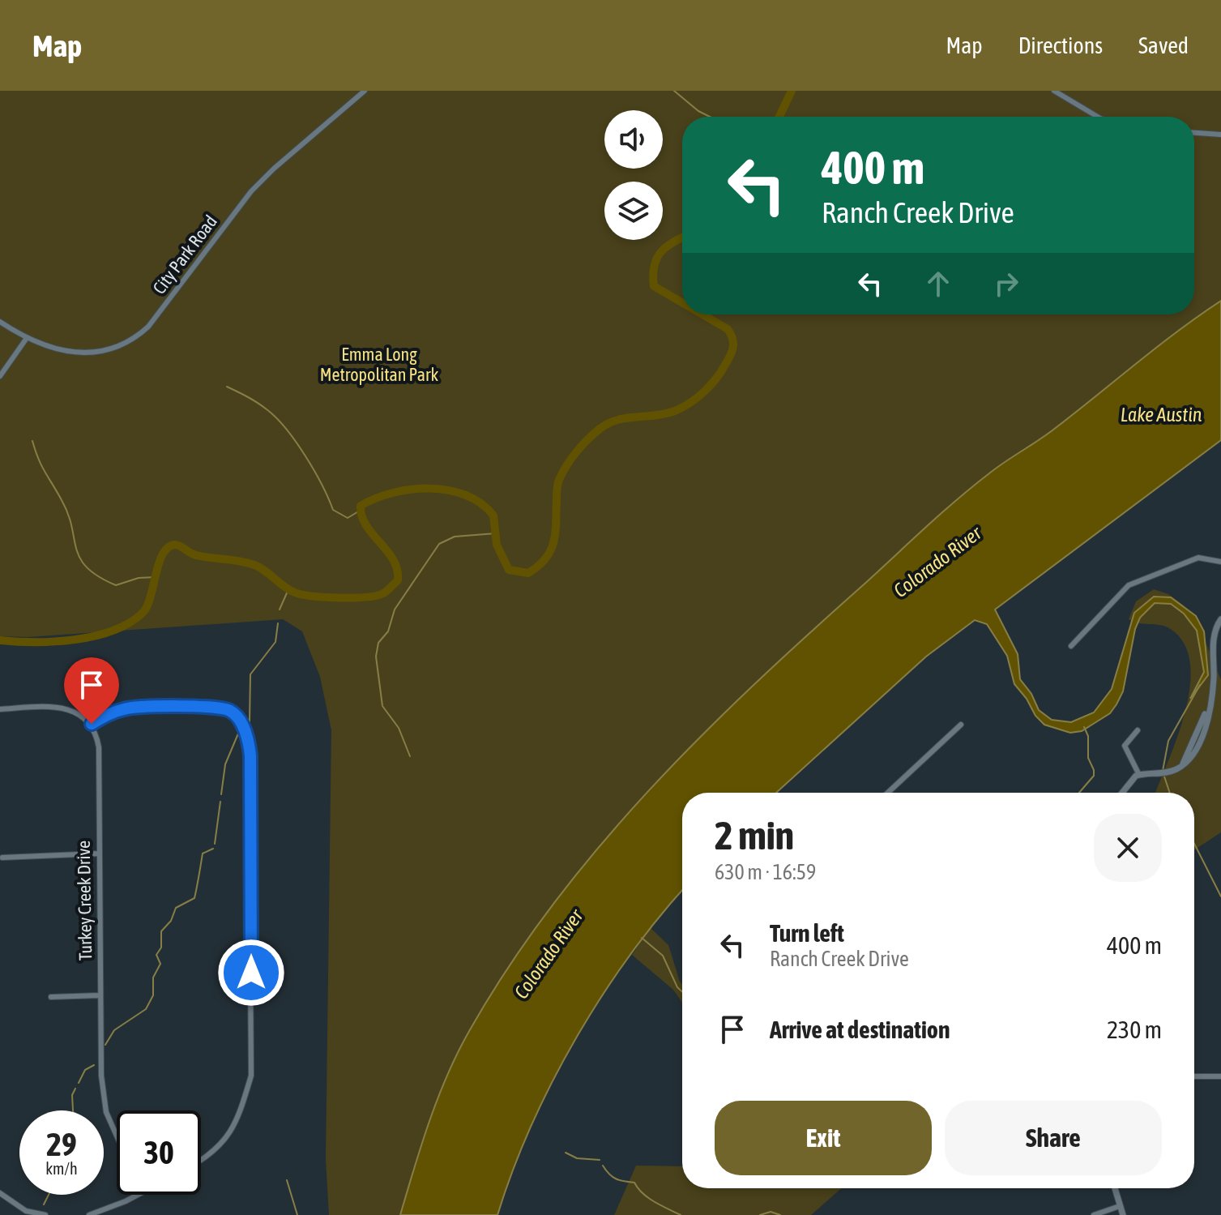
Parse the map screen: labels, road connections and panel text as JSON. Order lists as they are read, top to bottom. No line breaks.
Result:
{"streets":{"street":["City Park Road","Turkey Creek Drive"]},"water":["Lake Austin","Colorado River"],"parks":["Emma Long Metropolitan Park"],"page":{"header":"Map","nav":["Map","Directions","Saved"],"turn":["400 m","Ranch Creek Drive"],"heading":["2 min","630 m · 16:59"],"list":[{"name":"Turn left","note":"Ranch Creek Drive","value":"400 m"},{"name":"Arrive at destination","value":"230 m"}],"buttons":["Exit","Share"],"speed":"29 km/h","limit":"30"}}
